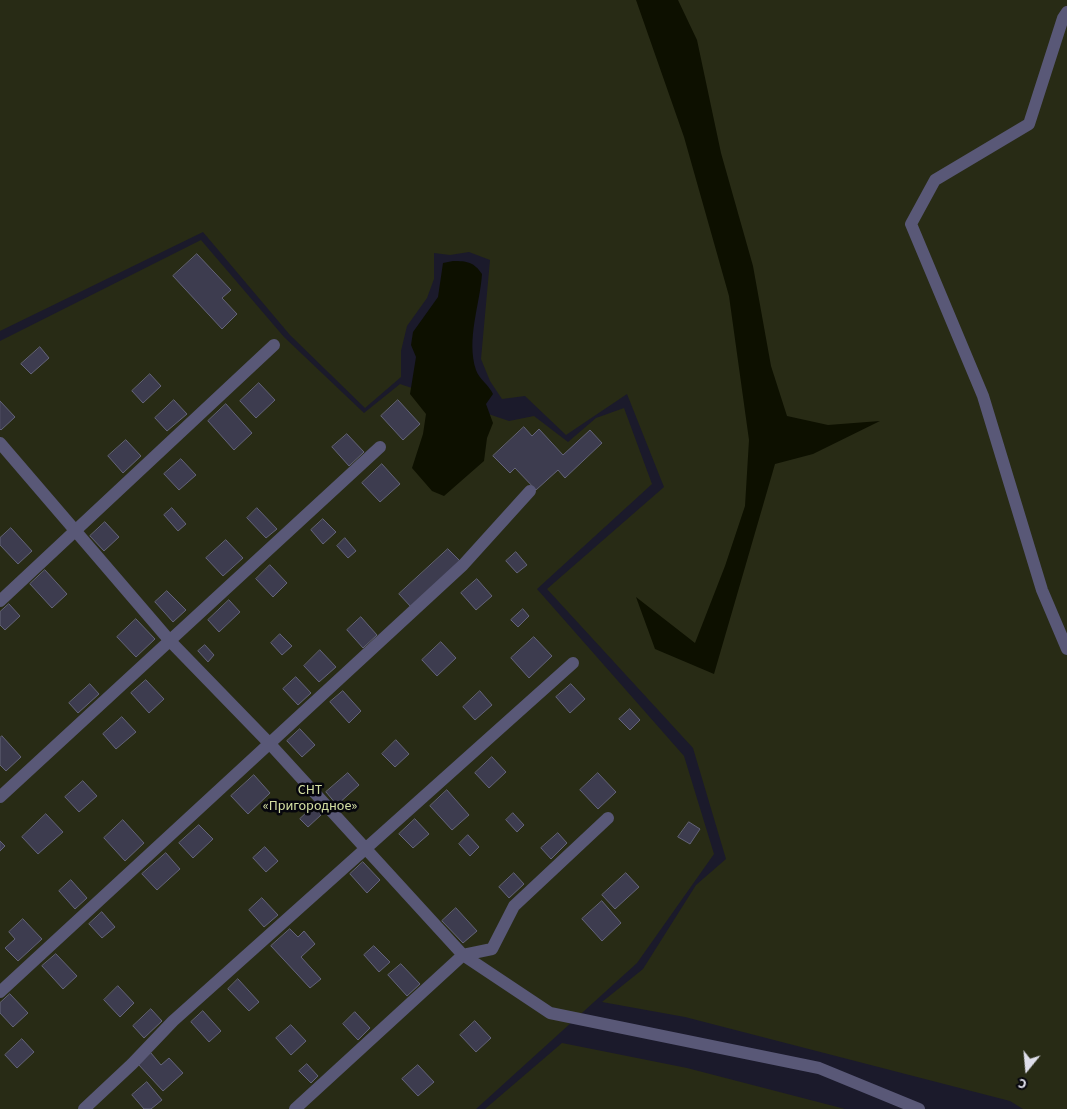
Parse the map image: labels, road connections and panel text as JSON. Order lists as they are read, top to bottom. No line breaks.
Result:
{"parks":["СНТ «Пригородное»"],"north":"bottom"}
